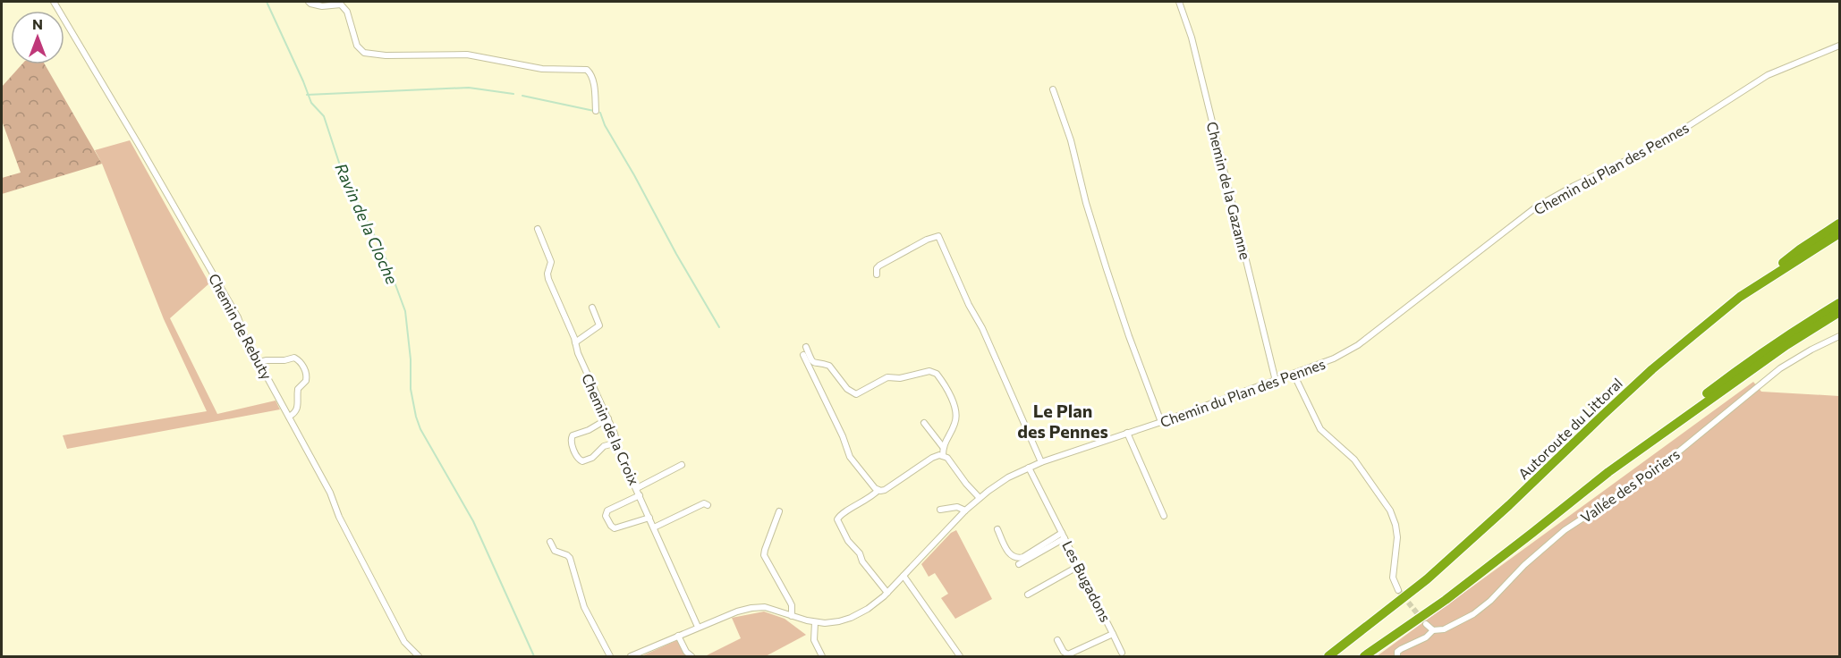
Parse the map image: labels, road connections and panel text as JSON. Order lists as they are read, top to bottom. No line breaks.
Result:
{"streets":{"highway":["Autoroute du Littoral"],"street":["Chemin du Plan des Pennes","Chemin de la Gazanne","Chemin de Rebuty","Chemin de la Croix","Vallée des Poiriers","Les Bugadons"]},"crossings":[["Chemin du Plan des Pennes","Chemin de la Gazanne"],["Chemin du Plan des Pennes","Chemin de la Croix"],["Chemin du Plan des Pennes","Les Bugadons"]],"districts":["Le Plan des Pennes"],"water":["Ravin de la Cloche"],"north":"top"}
